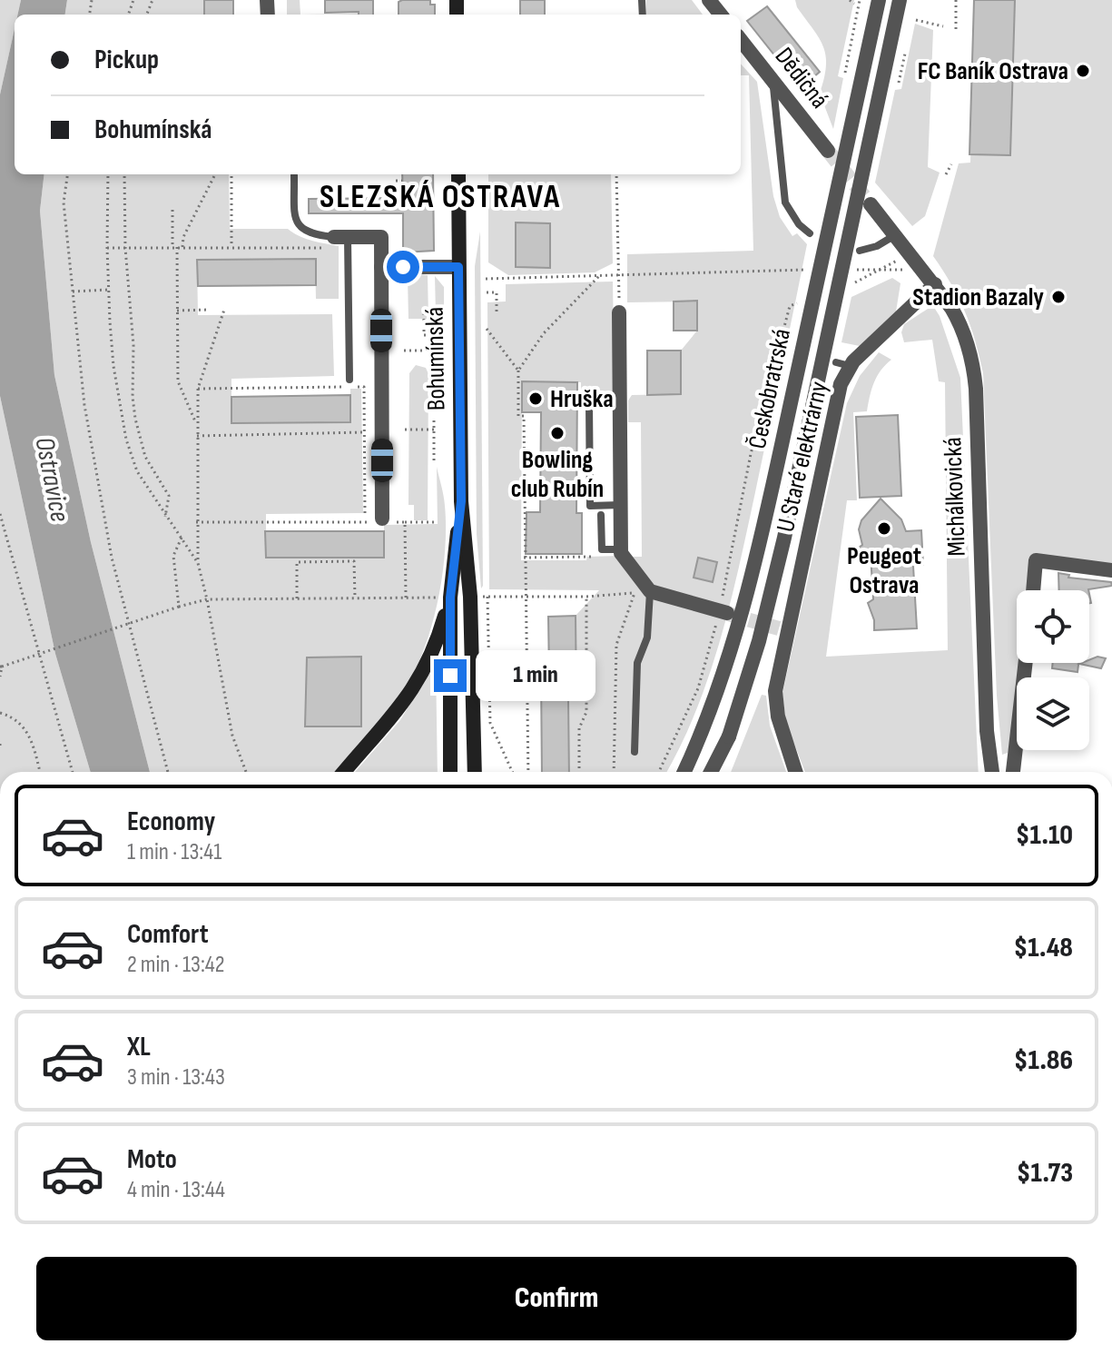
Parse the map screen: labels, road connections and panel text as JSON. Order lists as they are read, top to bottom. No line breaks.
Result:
{"streets":{"main road":["Bohumínská"],"street":["Dědičná","Českobratrská","U Staré elektrárny","Michálkovická"]},"crossings":[["U Staré elektrárny","Michálkovická"]],"districts":["SLEZSKÁ OSTRAVA"],"water":["Ostravice"],"places":["FC Baník Ostrava","Stadion Bazaly","Hruška","Bowling club Rubín","Peugeot Ostrava"],"page":{"banner":["Pickup","Bohumínská"],"bubble":"1 min","list":[{"name":"Economy","note":"1 min · 13:41","value":"$1.10"},{"name":"Comfort","note":"2 min · 13:42","value":"$1.48"},{"name":"XL","note":"3 min · 13:43","value":"$1.86"},{"name":"Moto","note":"4 min · 13:44","value":"$1.73"}],"buttons":"Confirm"}}
